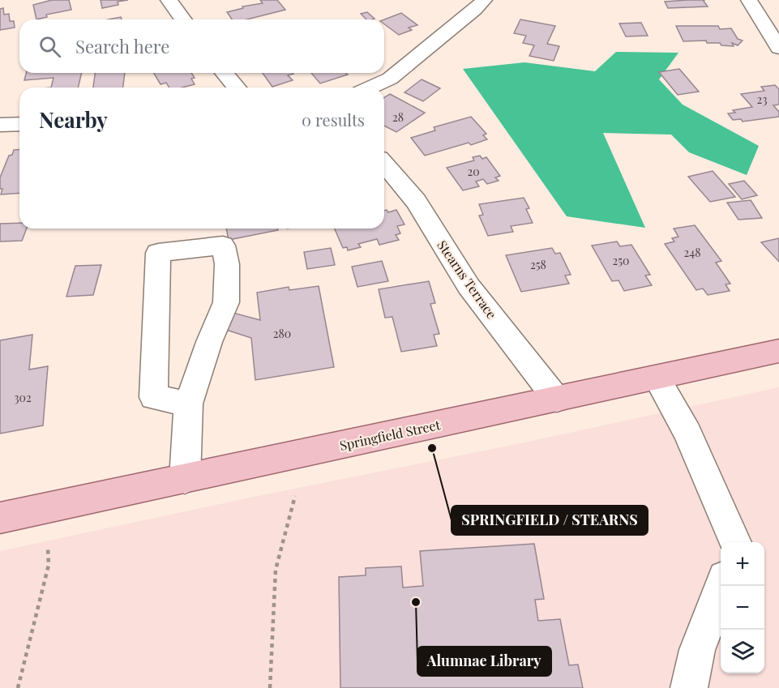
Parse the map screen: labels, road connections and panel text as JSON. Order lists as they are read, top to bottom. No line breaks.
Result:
{"streets":{"main road":["Springfield Street"],"street":["Stearns Terrace"]},"crossings":[["Stearns Terrace","Springfield Street"]],"places":["SPRINGFIELD / STEARNS","Alumnae Library"],"house_numbers":["23","28","20","248","250","258","280","302"],"page":{"search":"Search here","heading":["Nearby","0 results"],"map_buttons":["+","−"]}}
